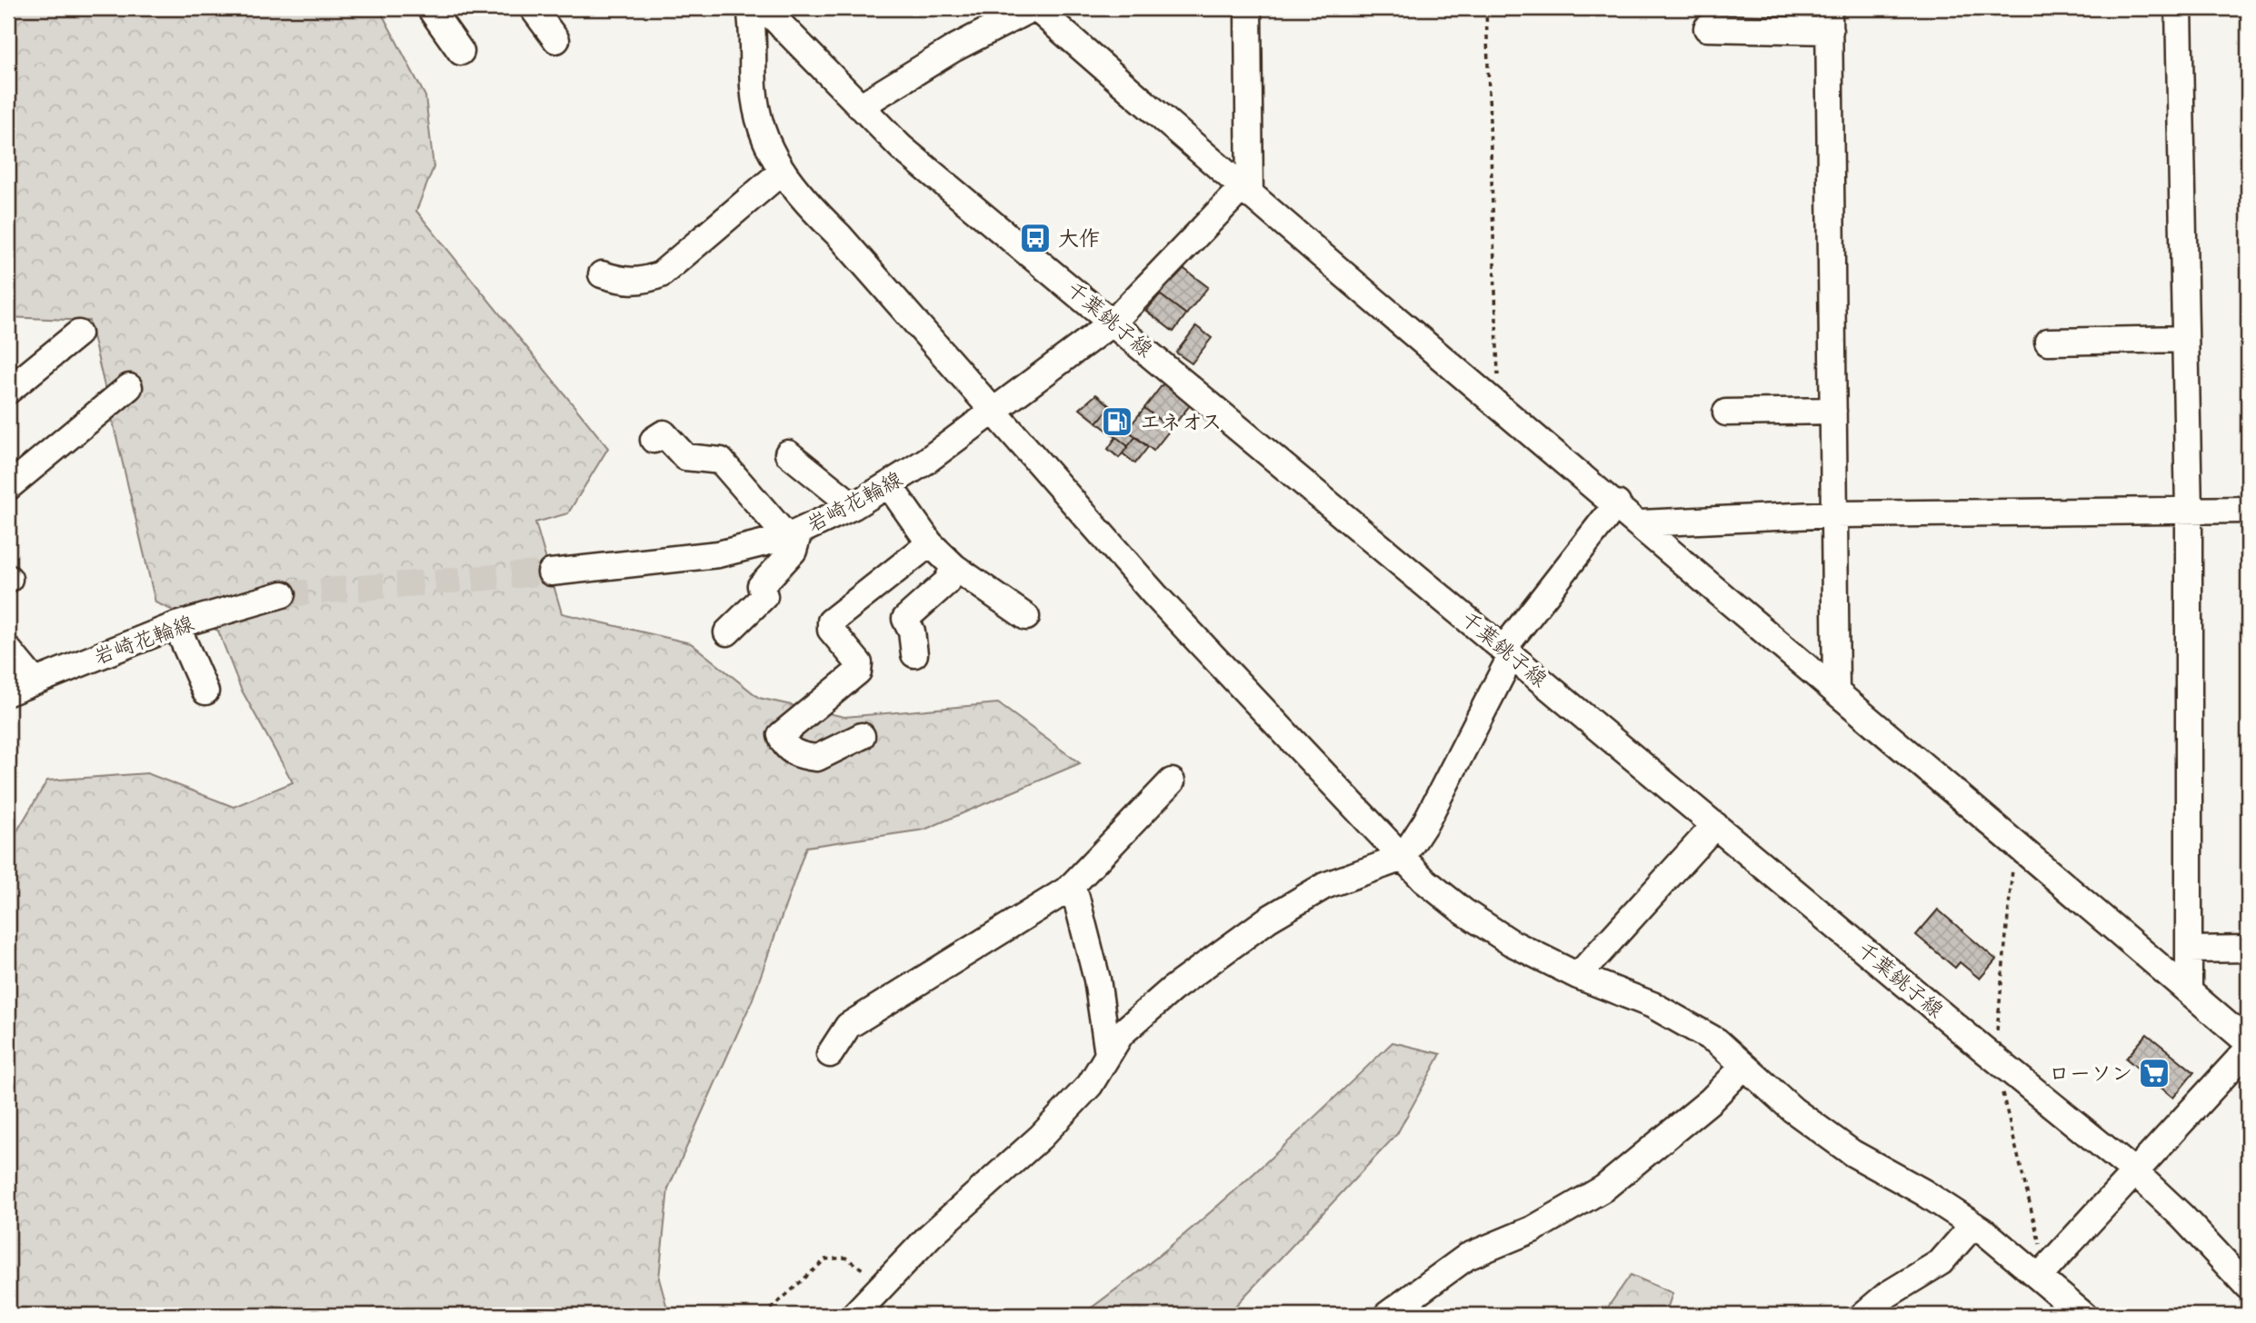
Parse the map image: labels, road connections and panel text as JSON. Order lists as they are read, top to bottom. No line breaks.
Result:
{"streets":{"street":["千葉銚子線","岩崎花輪線"]},"crossings":[["千葉銚子線","岩崎花輪線"]],"places":{"bus stop":["大作"],"fuel station":["エネオス"],"supermarket":["ローソン"]}}
